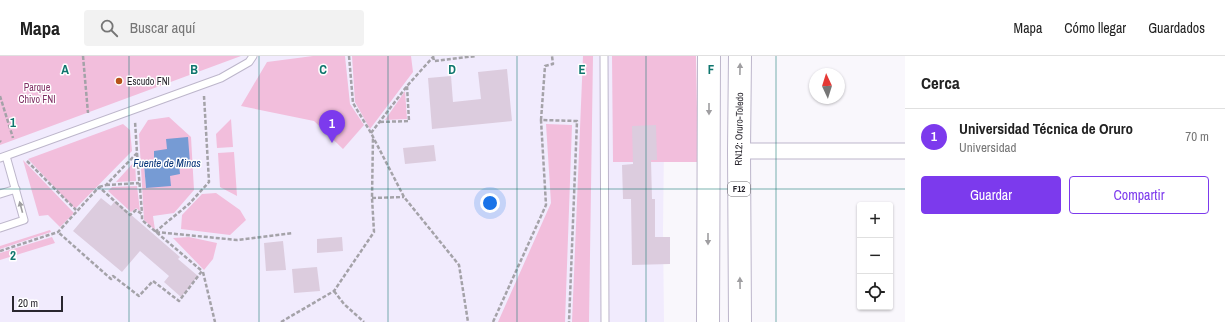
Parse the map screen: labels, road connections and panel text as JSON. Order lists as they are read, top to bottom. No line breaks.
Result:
{"streets":{"highway":["RN12: Oruro-Toledo","F12"]},"water":["Fuente de Minas"],"parks":["Parque Chivo FNI"],"places":["Escudo FNI"],"scale_bar":"20 m","north":"top","page":{"header":"Mapa","search":"Buscar aquí","nav":["Mapa","Cómo llegar","Guardados"],"heading":"Cerca","list":[{"mark":"1","name":"Universidad Técnica de Oruro","note":"Universidad","value":"70 m"}],"pins":"1","buttons":["Guardar","Compartir"],"map_buttons":["+","−"],"scale":"20 m"},"grid":{"columns":["A","B","C","D","E","F"],"rows":["1","2"]}}
